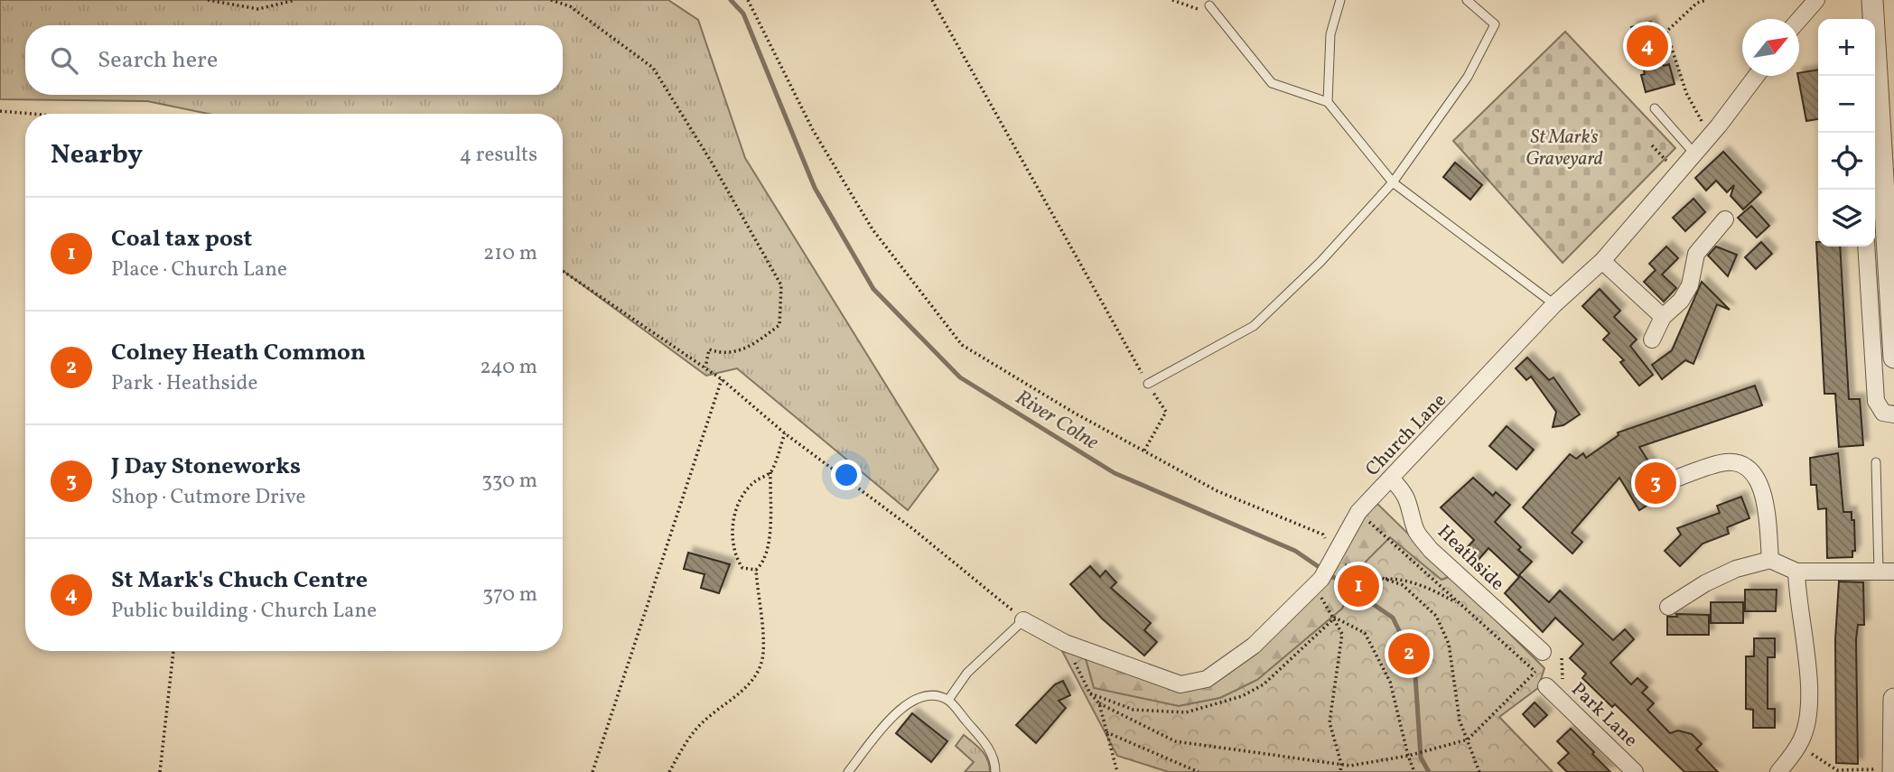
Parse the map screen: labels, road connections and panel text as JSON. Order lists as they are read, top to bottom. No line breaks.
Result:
{"streets":{"street":["Church Lane","Heathside","Park Lane"]},"crossings":[["Church Lane","Heathside"]],"water":["River Colne"],"parks":["St Mark's Graveyard"],"north":"top right","page":{"map_buttons":["+","−"],"pins":["4","3","1","2"],"search":"Search here","heading":["Nearby","4 results"],"list":[{"mark":"1","name":"Coal tax post","note":"Place · Church Lane","value":"210 m"},{"mark":"2","name":"Colney Heath Common","note":"Park · Heathside","value":"240 m"},{"mark":"3","name":"J Day Stoneworks","note":"Shop · Cutmore Drive","value":"330 m"},{"mark":"4","name":"St Mark's Chuch Centre","note":"Public building · Church Lane","value":"370 m"}]}}
